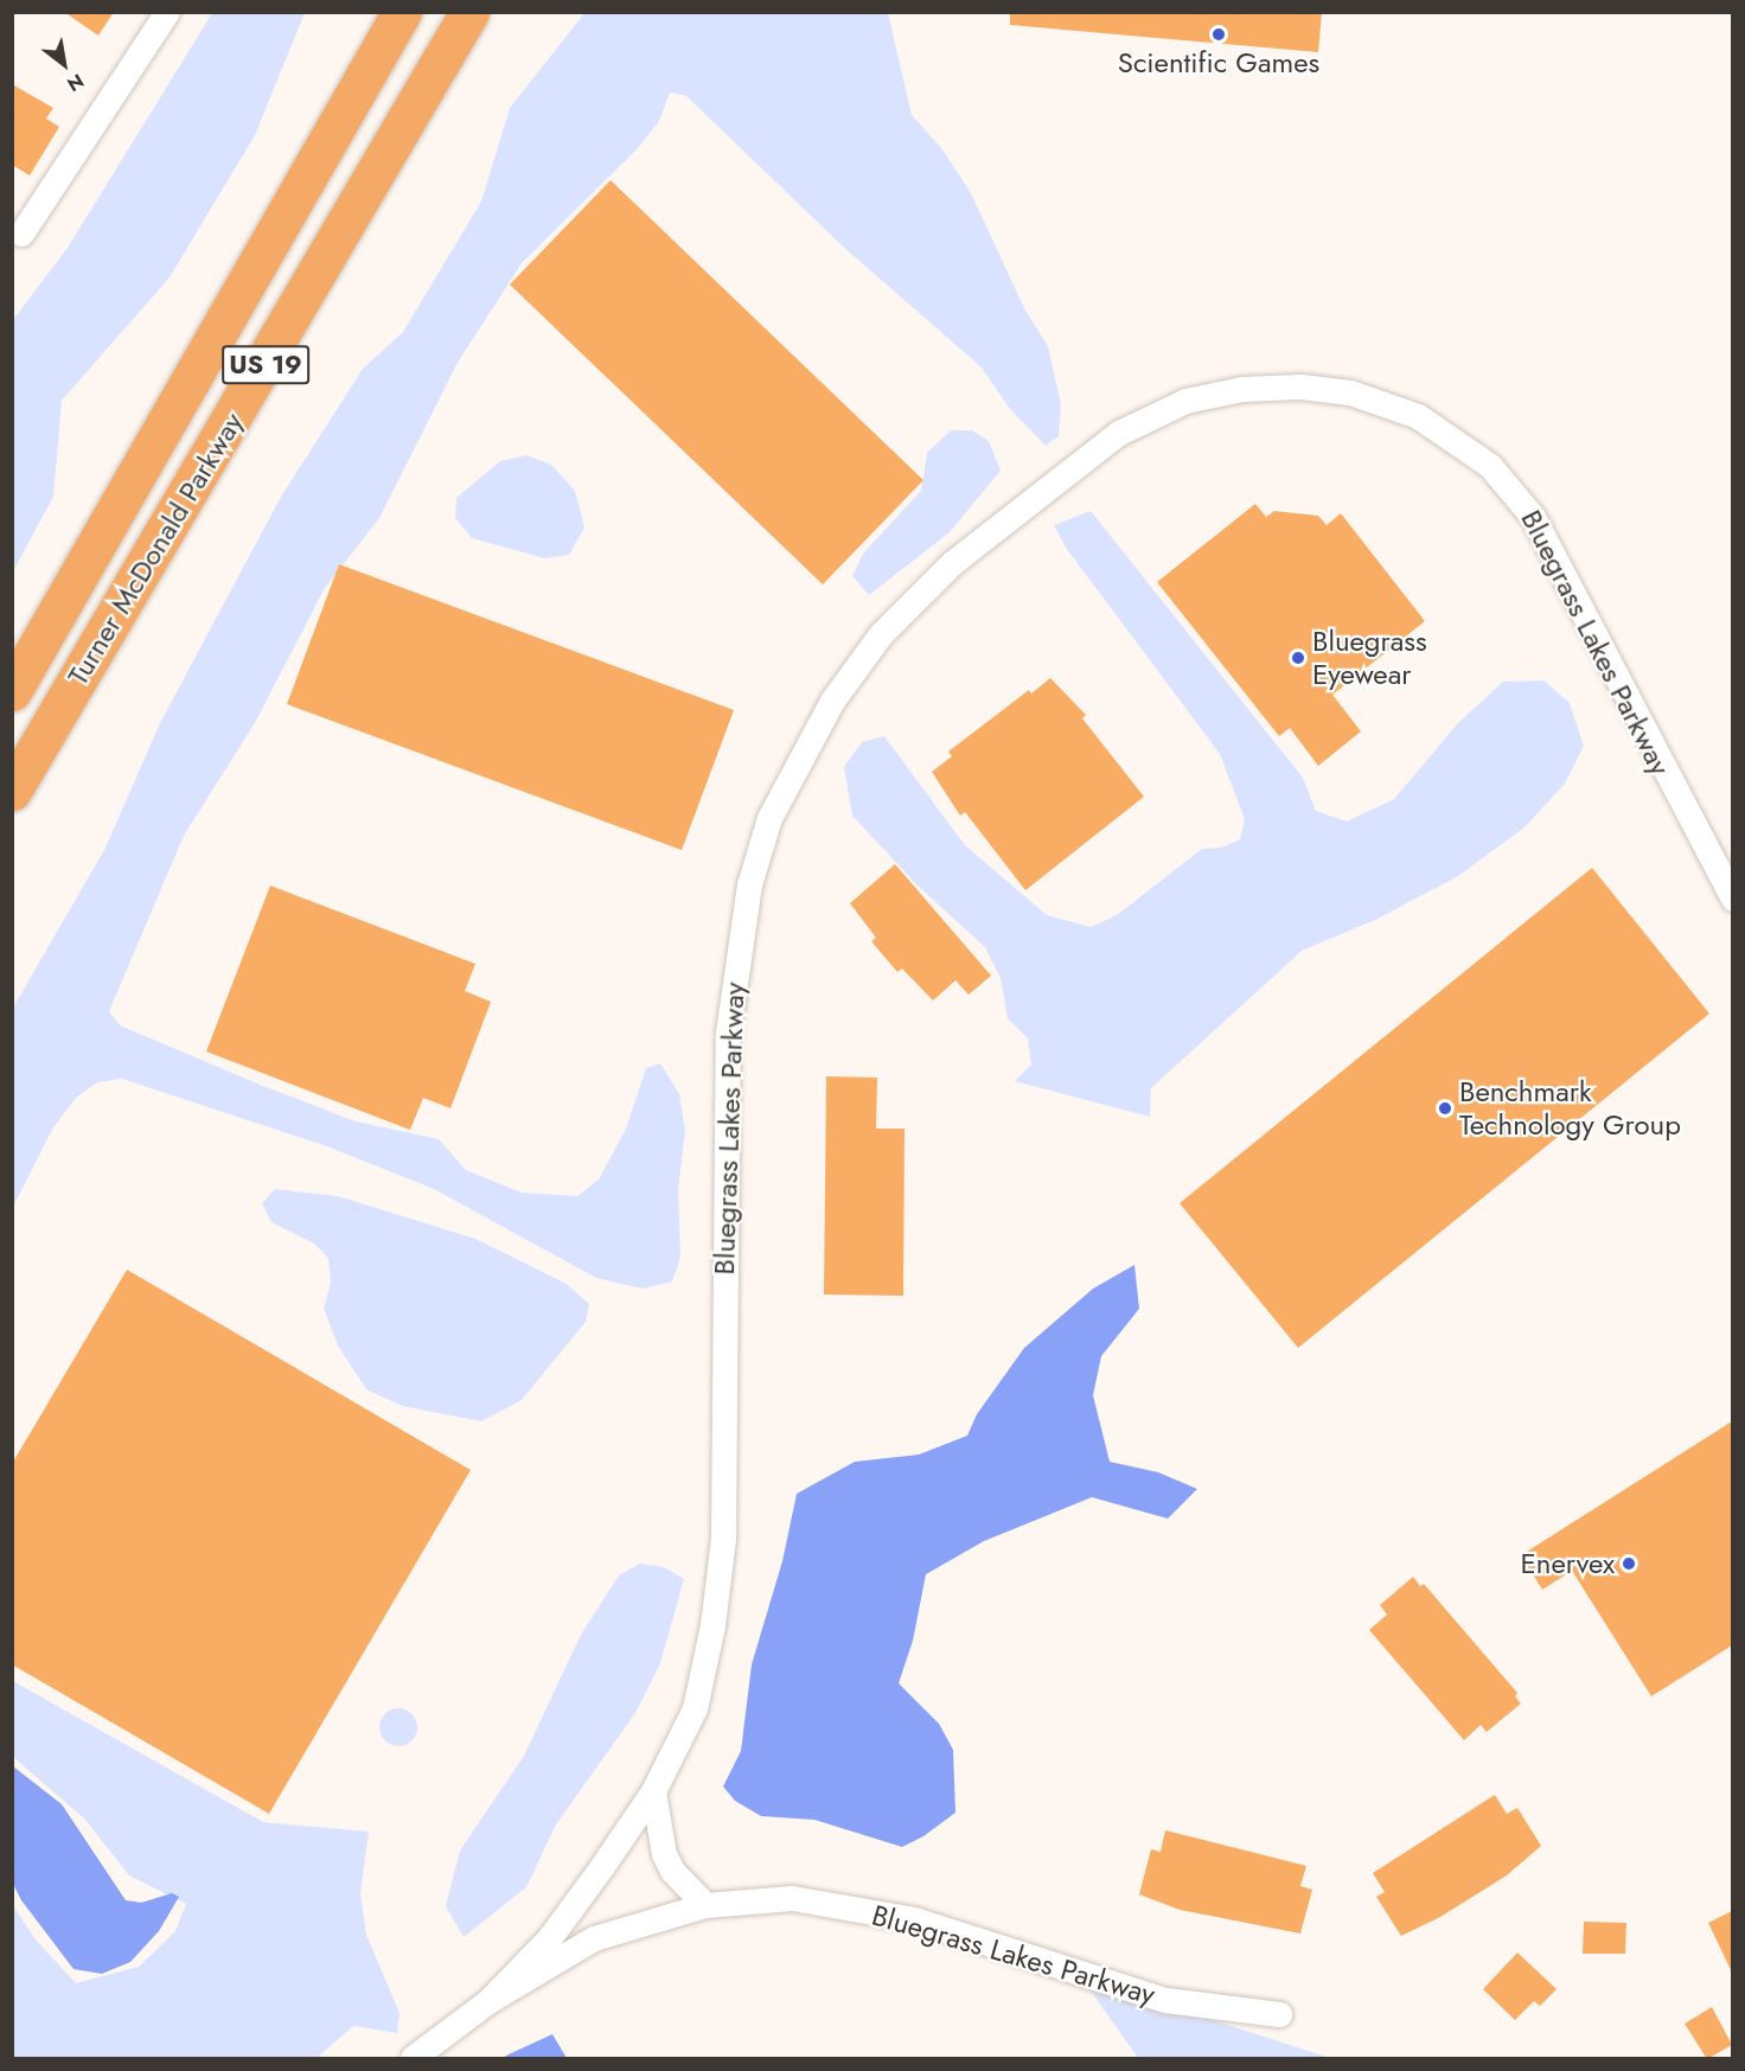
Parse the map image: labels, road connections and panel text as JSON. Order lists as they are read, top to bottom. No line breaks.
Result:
{"streets":{"highway":["US 19","Turner McDonald Parkway"],"street":["Bluegrass Lakes Parkway"]},"places":["Scientific Games","Bluegrass Eyewear","Benchmark Technology Group","Enervex"],"north":"bottom right"}
